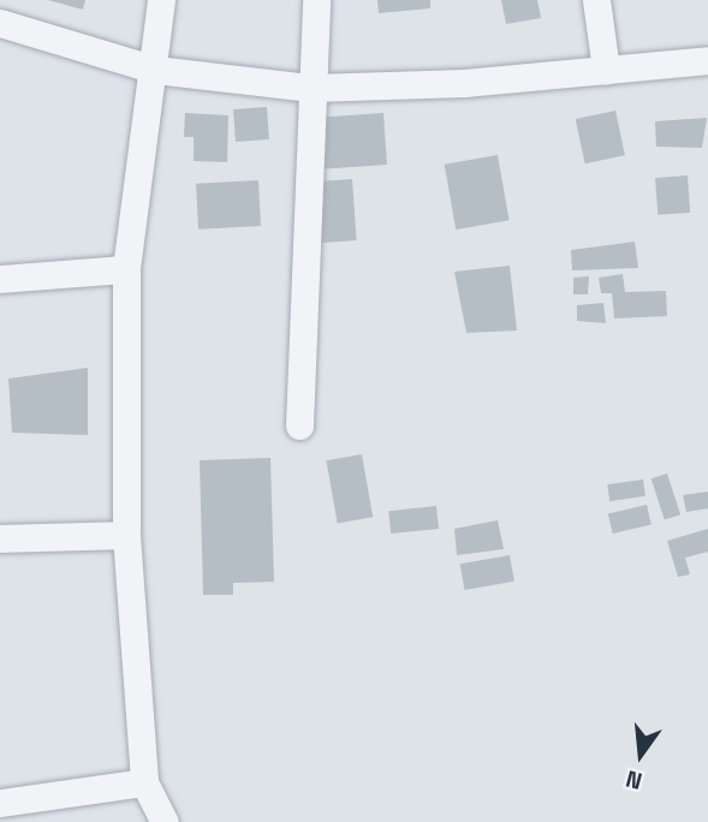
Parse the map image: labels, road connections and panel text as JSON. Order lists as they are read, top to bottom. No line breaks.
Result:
{"north":"bottom"}
